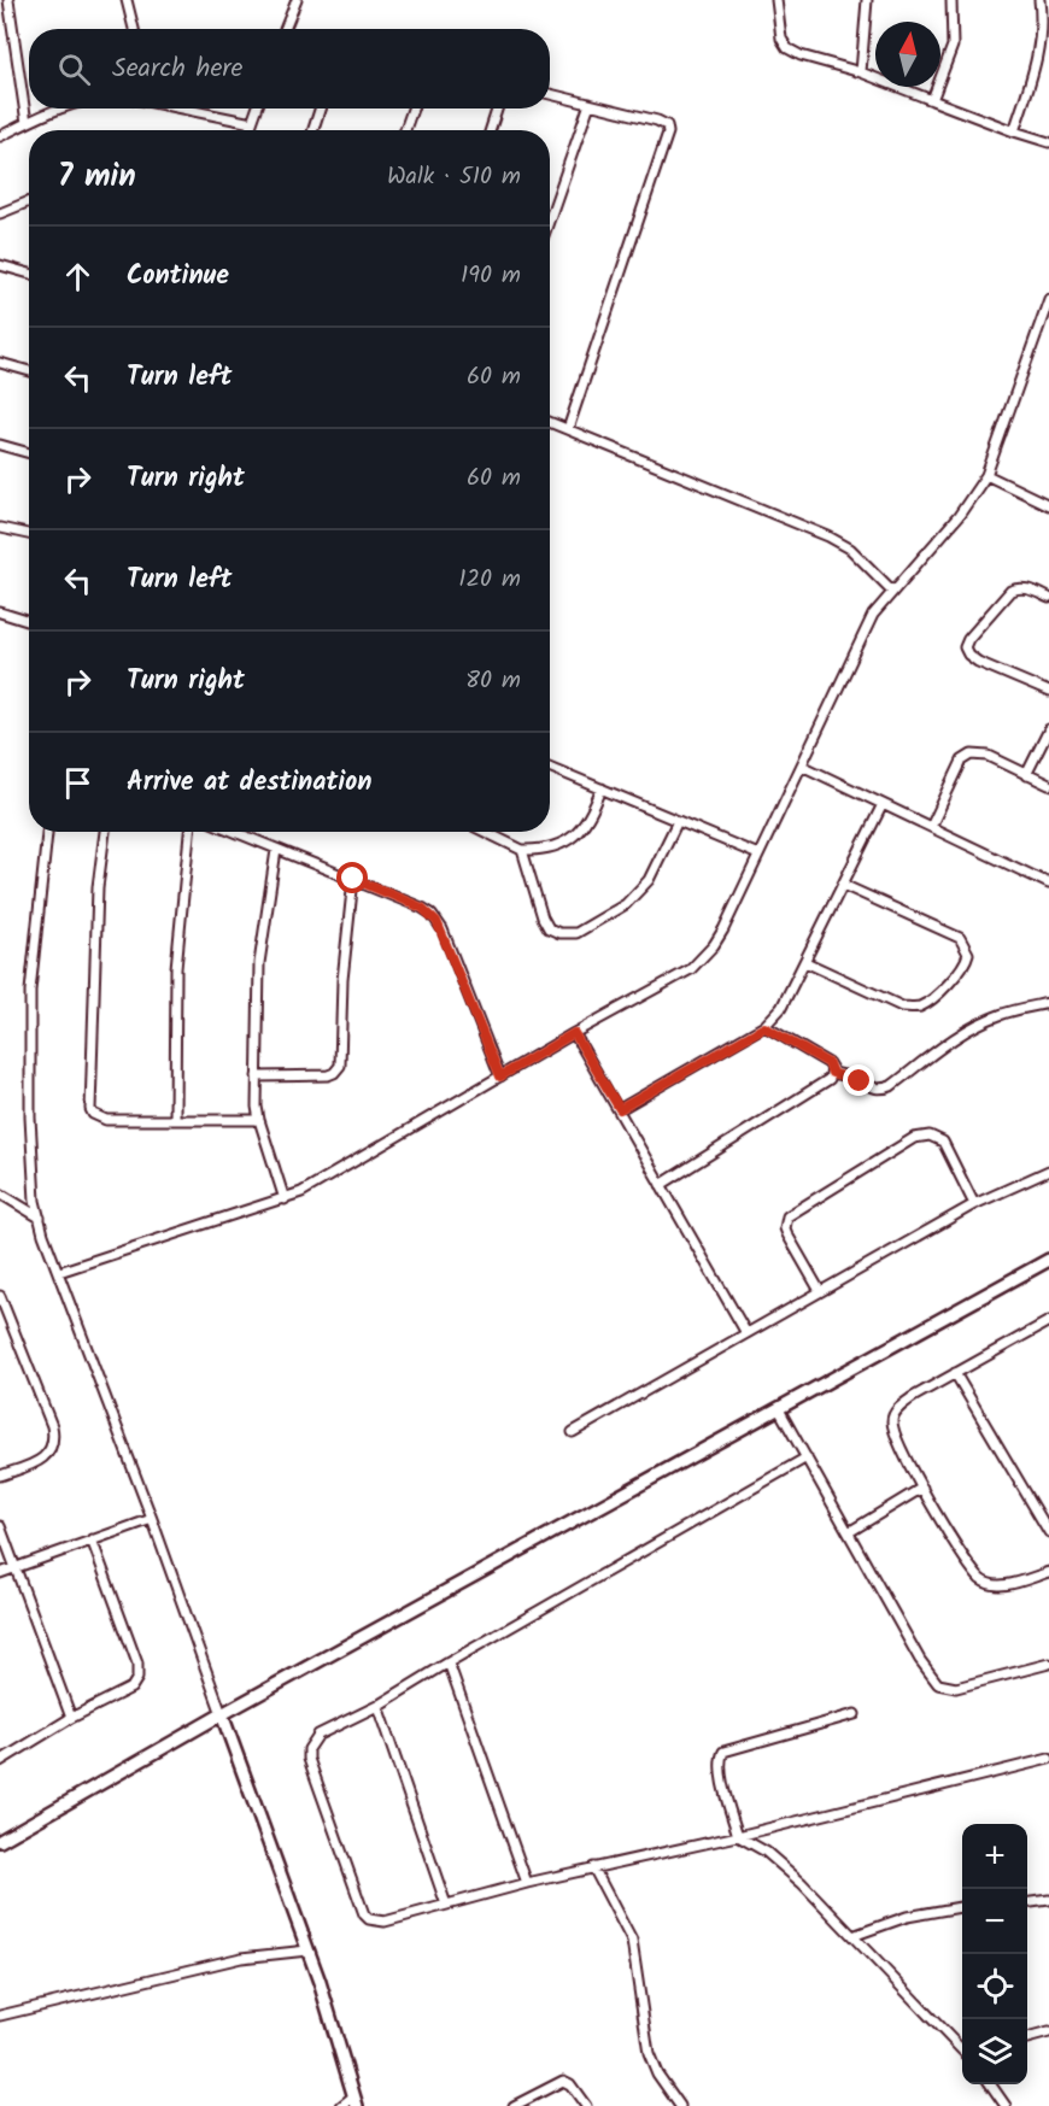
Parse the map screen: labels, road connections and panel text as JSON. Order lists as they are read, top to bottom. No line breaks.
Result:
{"north":"top","page":{"search":"Search here","heading":["7 min","Walk · 510 m"],"list":[["Continue","190 m"],["Turn left","60 m"],["Turn right","60 m"],["Turn left","120 m"],["Turn right","80 m"],"Arrive at destination"],"map_buttons":["+","−"]}}
